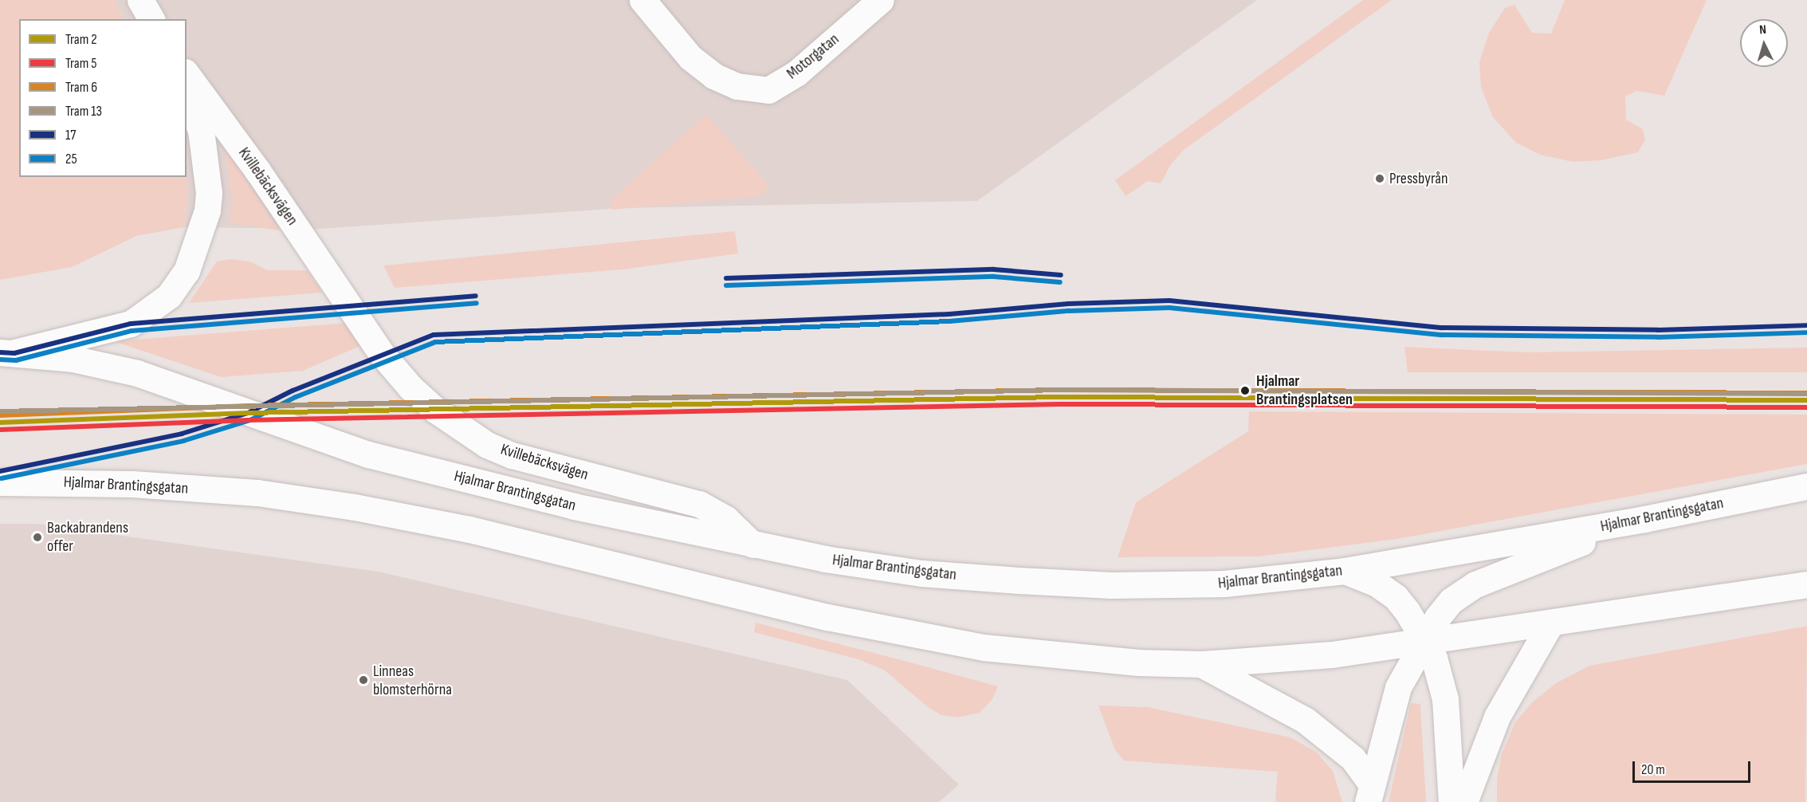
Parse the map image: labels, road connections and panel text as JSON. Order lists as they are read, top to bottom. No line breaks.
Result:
{"streets":{"main road":["Motorgatan","Kvillebäcksvägen","Hjalmar Brantingsgatan"]},"crossings":[["Kvillebäcksvägen","Hjalmar Brantingsgatan"]],"places":["Pressbyrån","Hjalmar Brantingsplatsen","Backabrandens offer","Linneas blomsterhörna"],"lines":["transit line 17","transit line 25","tram line 6","tram line 13","tram line 2","tram line 5"],"legend":["Tram 2","Tram 5","Tram 6","Tram 13","17","25"],"scale_bar":"20 m","north":"top"}
